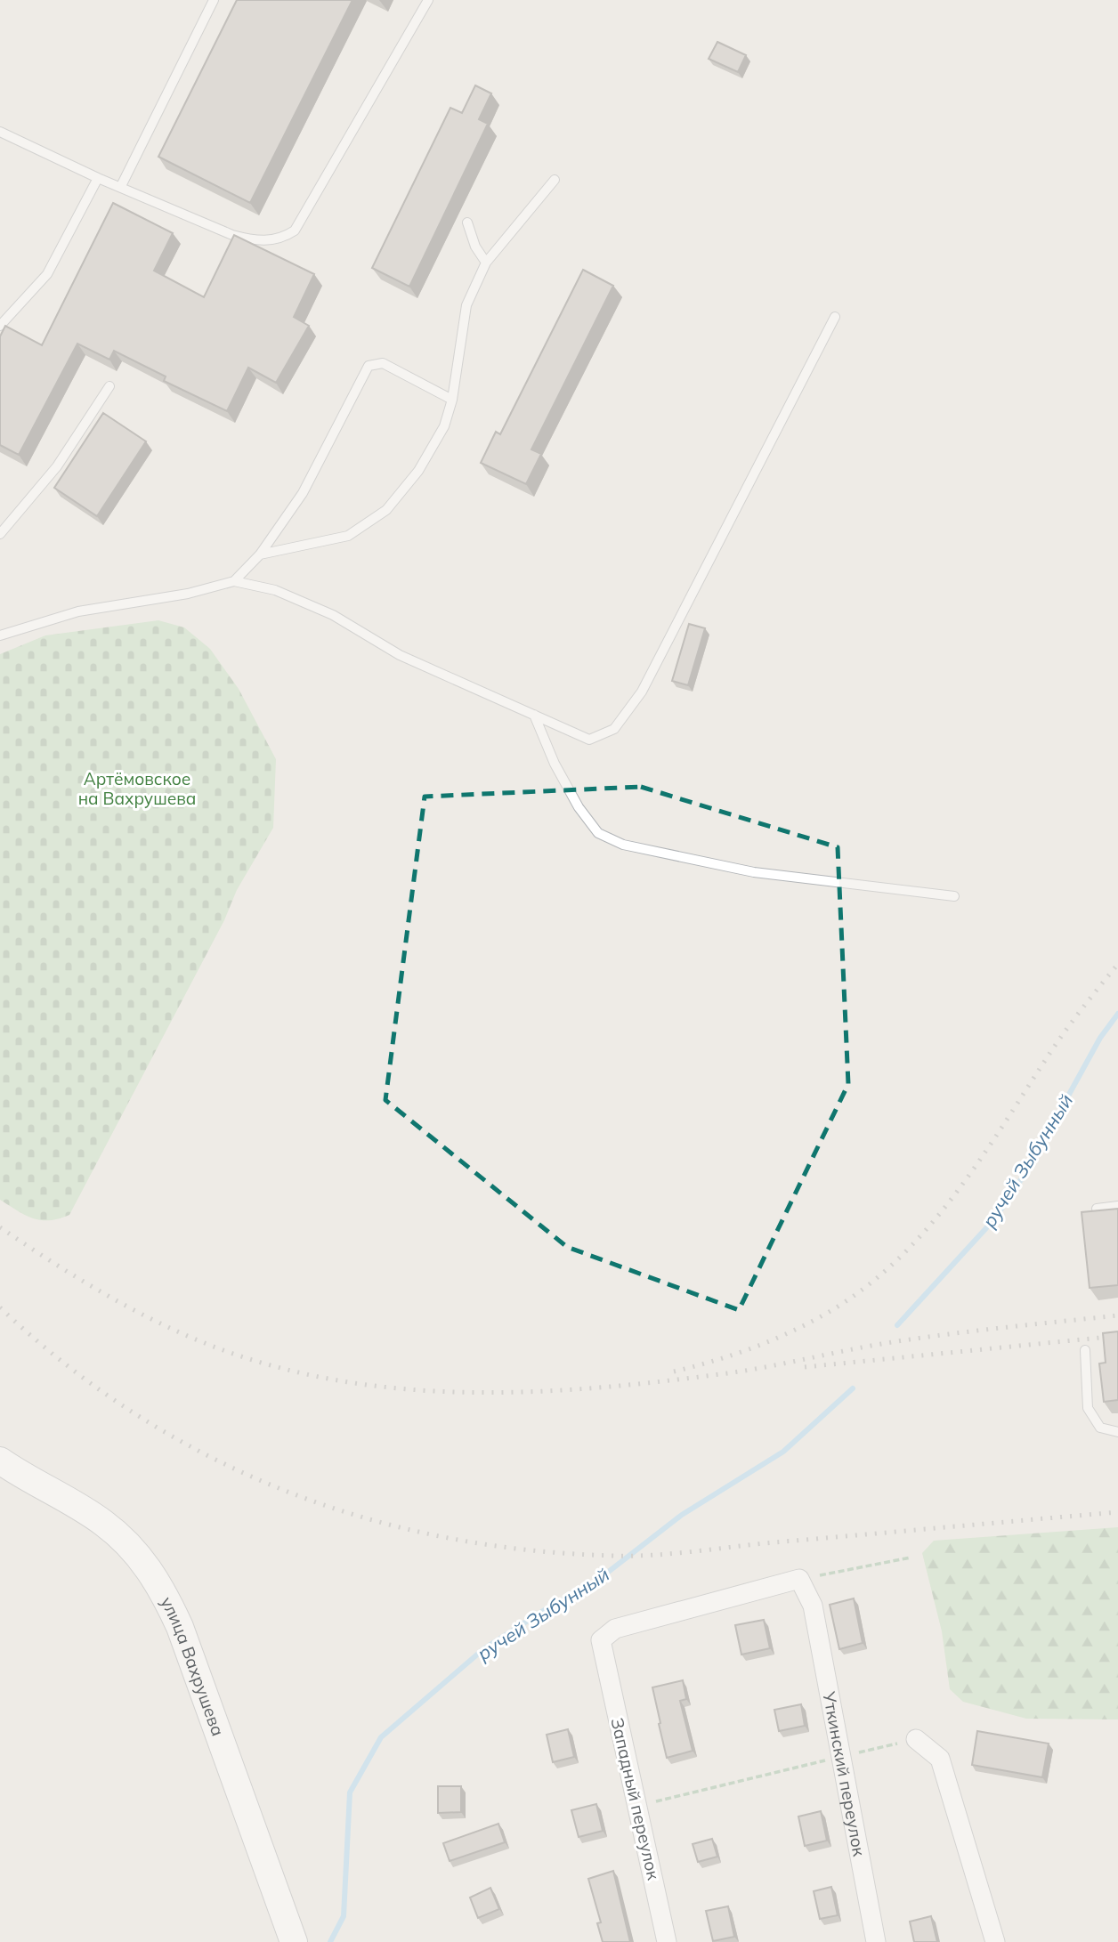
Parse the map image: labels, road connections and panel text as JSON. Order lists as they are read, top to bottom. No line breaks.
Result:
{"streets":{"main road":["улица Вахрушева"],"street":["Уткинский переулок","Западный переулок"]},"crossings":[["Уткинский переулок","Западный переулок"]],"water":["ручей Зыбунный"],"parks":["Артёмовское на Вахрушева"]}
